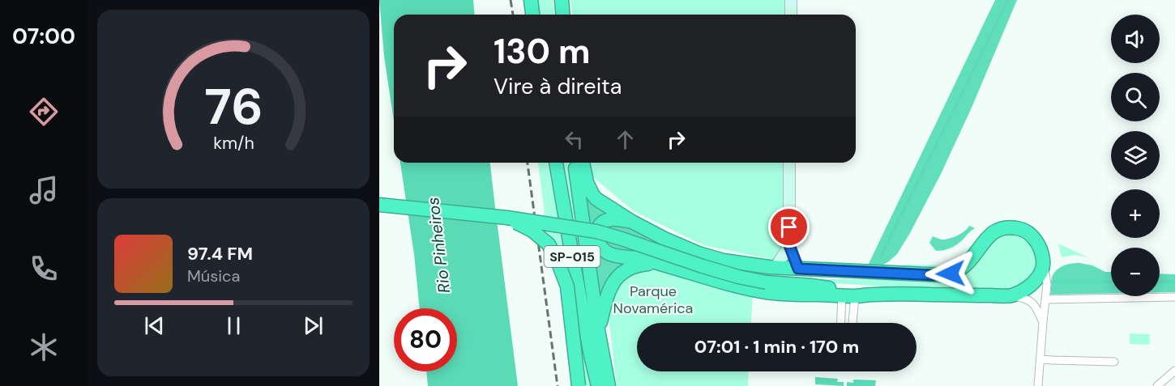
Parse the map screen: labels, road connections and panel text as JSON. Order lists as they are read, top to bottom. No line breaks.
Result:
{"streets":{"highway":["SP-015"]},"water":["Rio Pinheiros"],"parks":["Parque Novamérica"],"page":{"tabs":"07:00","map_buttons":["+","−"],"turn":["130 m","Vire à direita"],"song":["97.4 FM","Música"],"limit":"80","trip":"07:01 · 1 min · 170 m","gauge":["76","km/h"]}}
